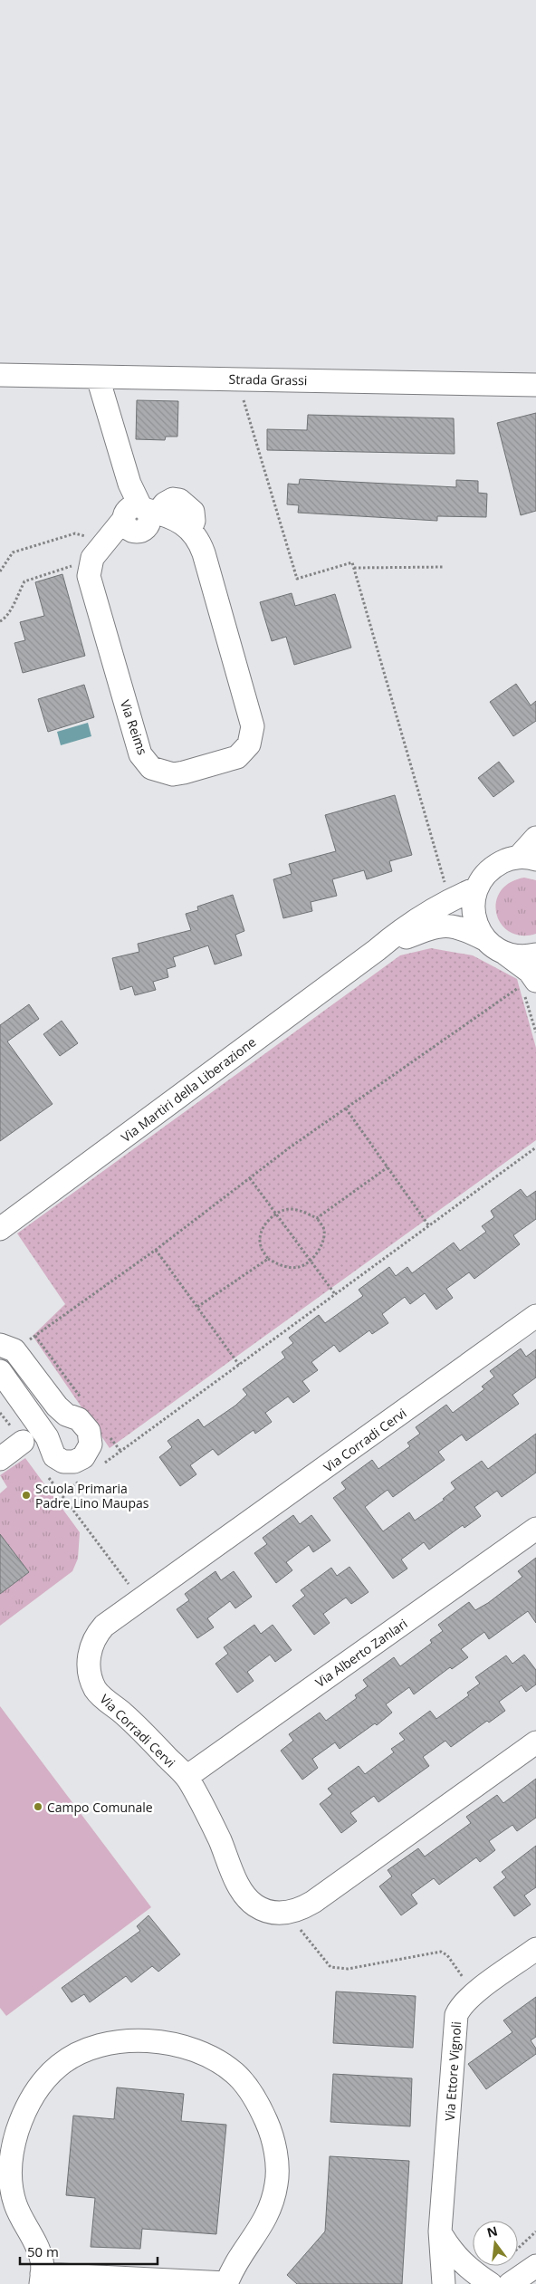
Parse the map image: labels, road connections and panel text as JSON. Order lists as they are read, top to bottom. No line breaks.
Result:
{"streets":{"street":["Strada Grassi","Via Reims","Via Martiri della Liberazione","Via Corradi Cervi","Via Alberto Zanlari","Via Ettore Vignoli"]},"crossings":[["Via Corradi Cervi","Via Alberto Zanlari"]],"places":["Scuola Primaria Padre Lino Maupas","Campo Comunale"],"scale_bar":"50 m","north":"top"}
